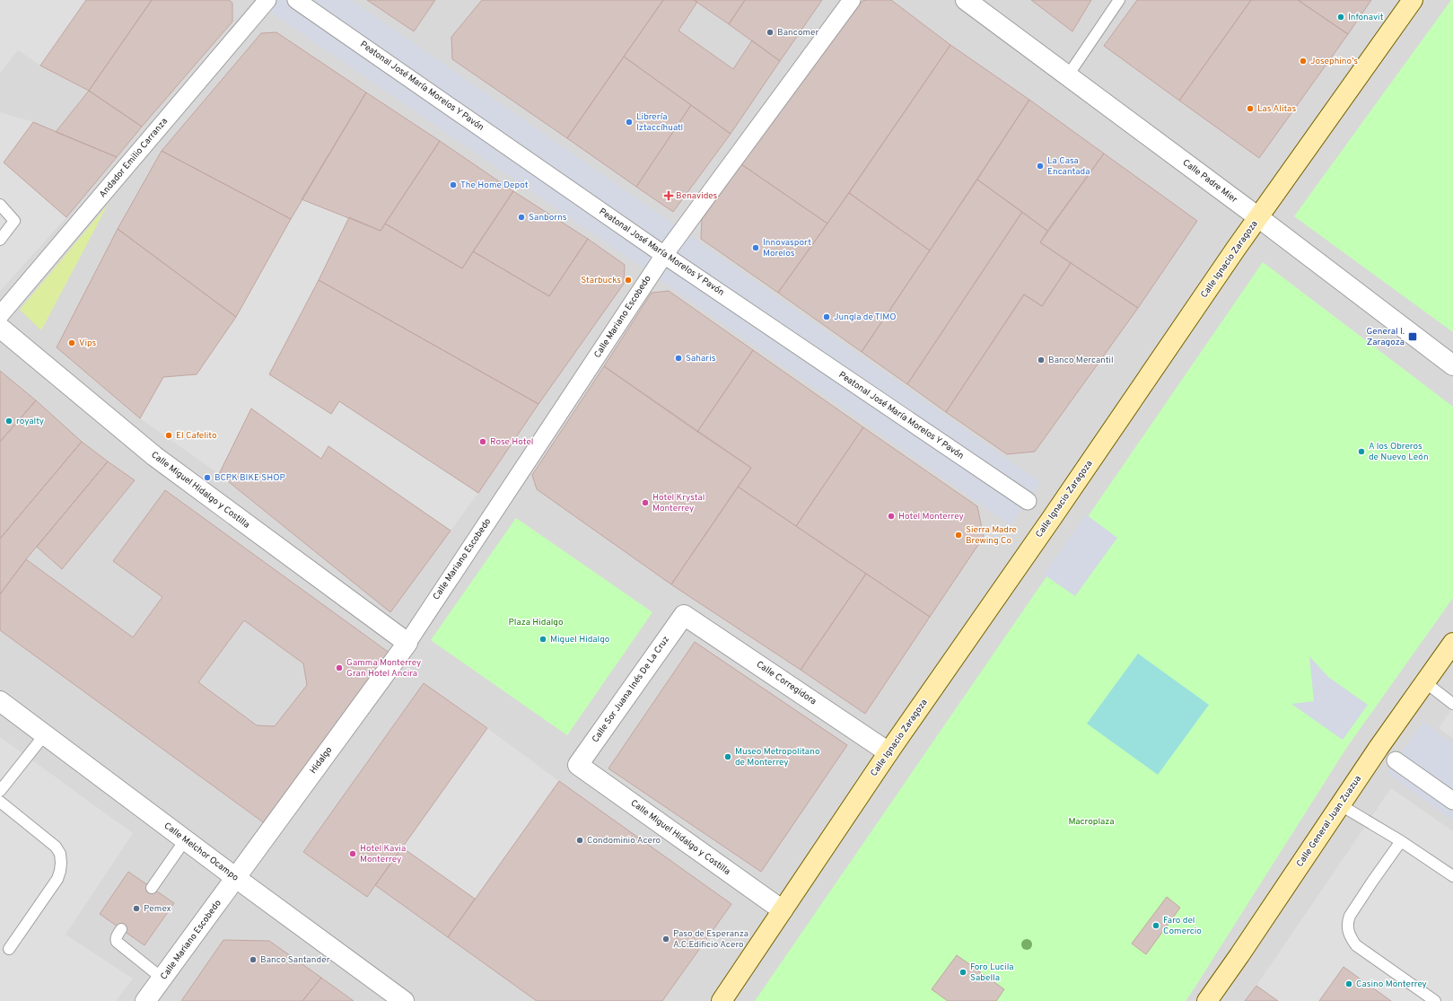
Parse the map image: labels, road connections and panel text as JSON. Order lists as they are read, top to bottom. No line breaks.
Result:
{"streets":{"main road":["Calle Ignacio Zaragoza","Calle General Juan Zuazua"],"street":["Peatonal José María Morelos Y Pavón","Andador Emilio Carranza","Calle Padre Mier","Calle Mariano Escobedo","Calle Miguel Hidalgo y Costilla","Calle Corregidora","Calle Sor Juana Inés De La Cruz","Hidalgo","Calle Melchor Ocampo"]},"crossings":[["Peatonal José María Morelos Y Pavón","Calle Mariano Escobedo"],["Calle Padre Mier","Calle Ignacio Zaragoza"],["Calle Ignacio Zaragoza","Calle Miguel Hidalgo y Costilla"],["Calle Ignacio Zaragoza","Calle Corregidora"],["Calle Mariano Escobedo","Calle Miguel Hidalgo y Costilla"],["Calle Mariano Escobedo","Hidalgo"],["Calle Mariano Escobedo","Calle Melchor Ocampo"],["Calle Miguel Hidalgo y Costilla","Calle Sor Juana Inés De La Cruz"],["Calle Miguel Hidalgo y Costilla","Hidalgo"],["Calle Corregidora","Calle Sor Juana Inés De La Cruz"],["Hidalgo","Calle Melchor Ocampo"]],"parks":["Plaza Hidalgo","Macroplaza"],"places":{"other":["Infonavit","Bancomer","Josephino's","Las Alitas","Librería Iztaccíhuatl","La Casa Encantada","The Home Depot","Sanborns","Innovasport Morelos","Starbucks","Jungla de TIMO","Vips","Saharis","Banco Mercantil","royalty","El Cafelito","Rose Hotel","A los Obreros de Nuevo León","BCPK BIKE SHOP","Hotel Krystal Monterrey","Hotel Monterrey","Sierra Madre Brewing Co","Miguel Hidalgo","Gamma Monterrey Gran Hotel Ancira","Museo Metropolitano de Monterrey","Condominio Acero","Hotel Kavia Monterrey","Pemex","Faro del Comercio","Paso de Esperanza A.C.Edificio Acero","Banco Santander","Foro Lucila Sabella","Casino Monterrey"],"health":["Benavides"],"transit":["General I. Zaragoza"]}}
